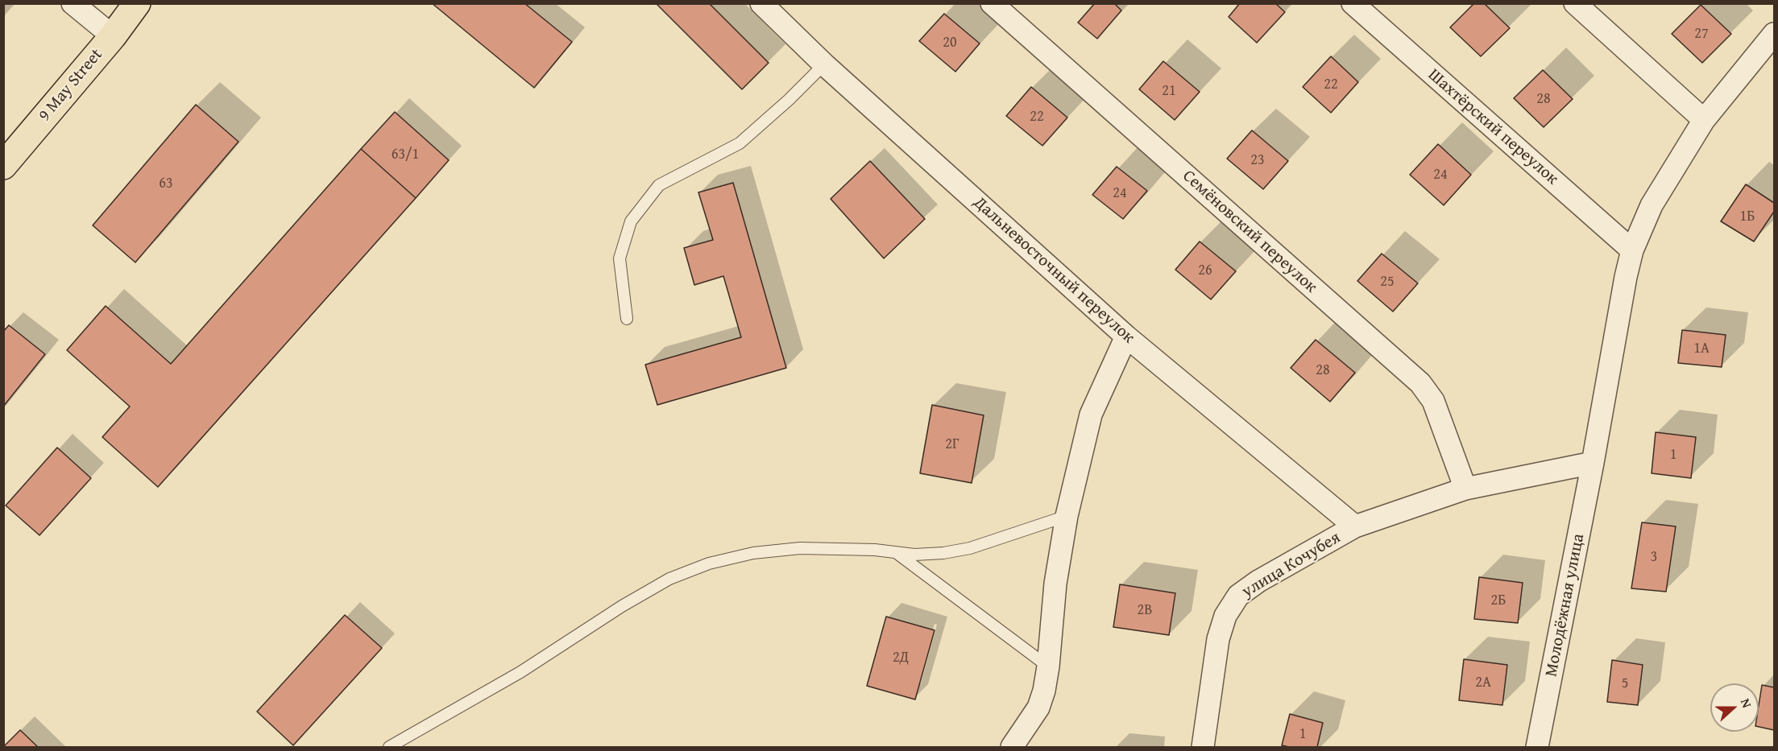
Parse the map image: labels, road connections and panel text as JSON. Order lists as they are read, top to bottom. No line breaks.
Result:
{"streets":{"main road":["9 May Street"],"street":["Шахтёрский переулок","Семёновский переулок","Дальневосточный переулок","улица Кочубея","Молодёжная улица"]},"crossings":[["Шахтёрский переулок","Молодёжная улица"],["Семёновский переулок","улица Кочубея"],["Дальневосточный переулок","улица Кочубея"],["улица Кочубея","Молодёжная улица"]],"house_numbers":["27","20","22","21","28","22","63/1","23","24","63","24","1Б","26","25","1А","28","2Г","1","3","2Б","2В","2Д","2А","5","1"],"north":"right"}
